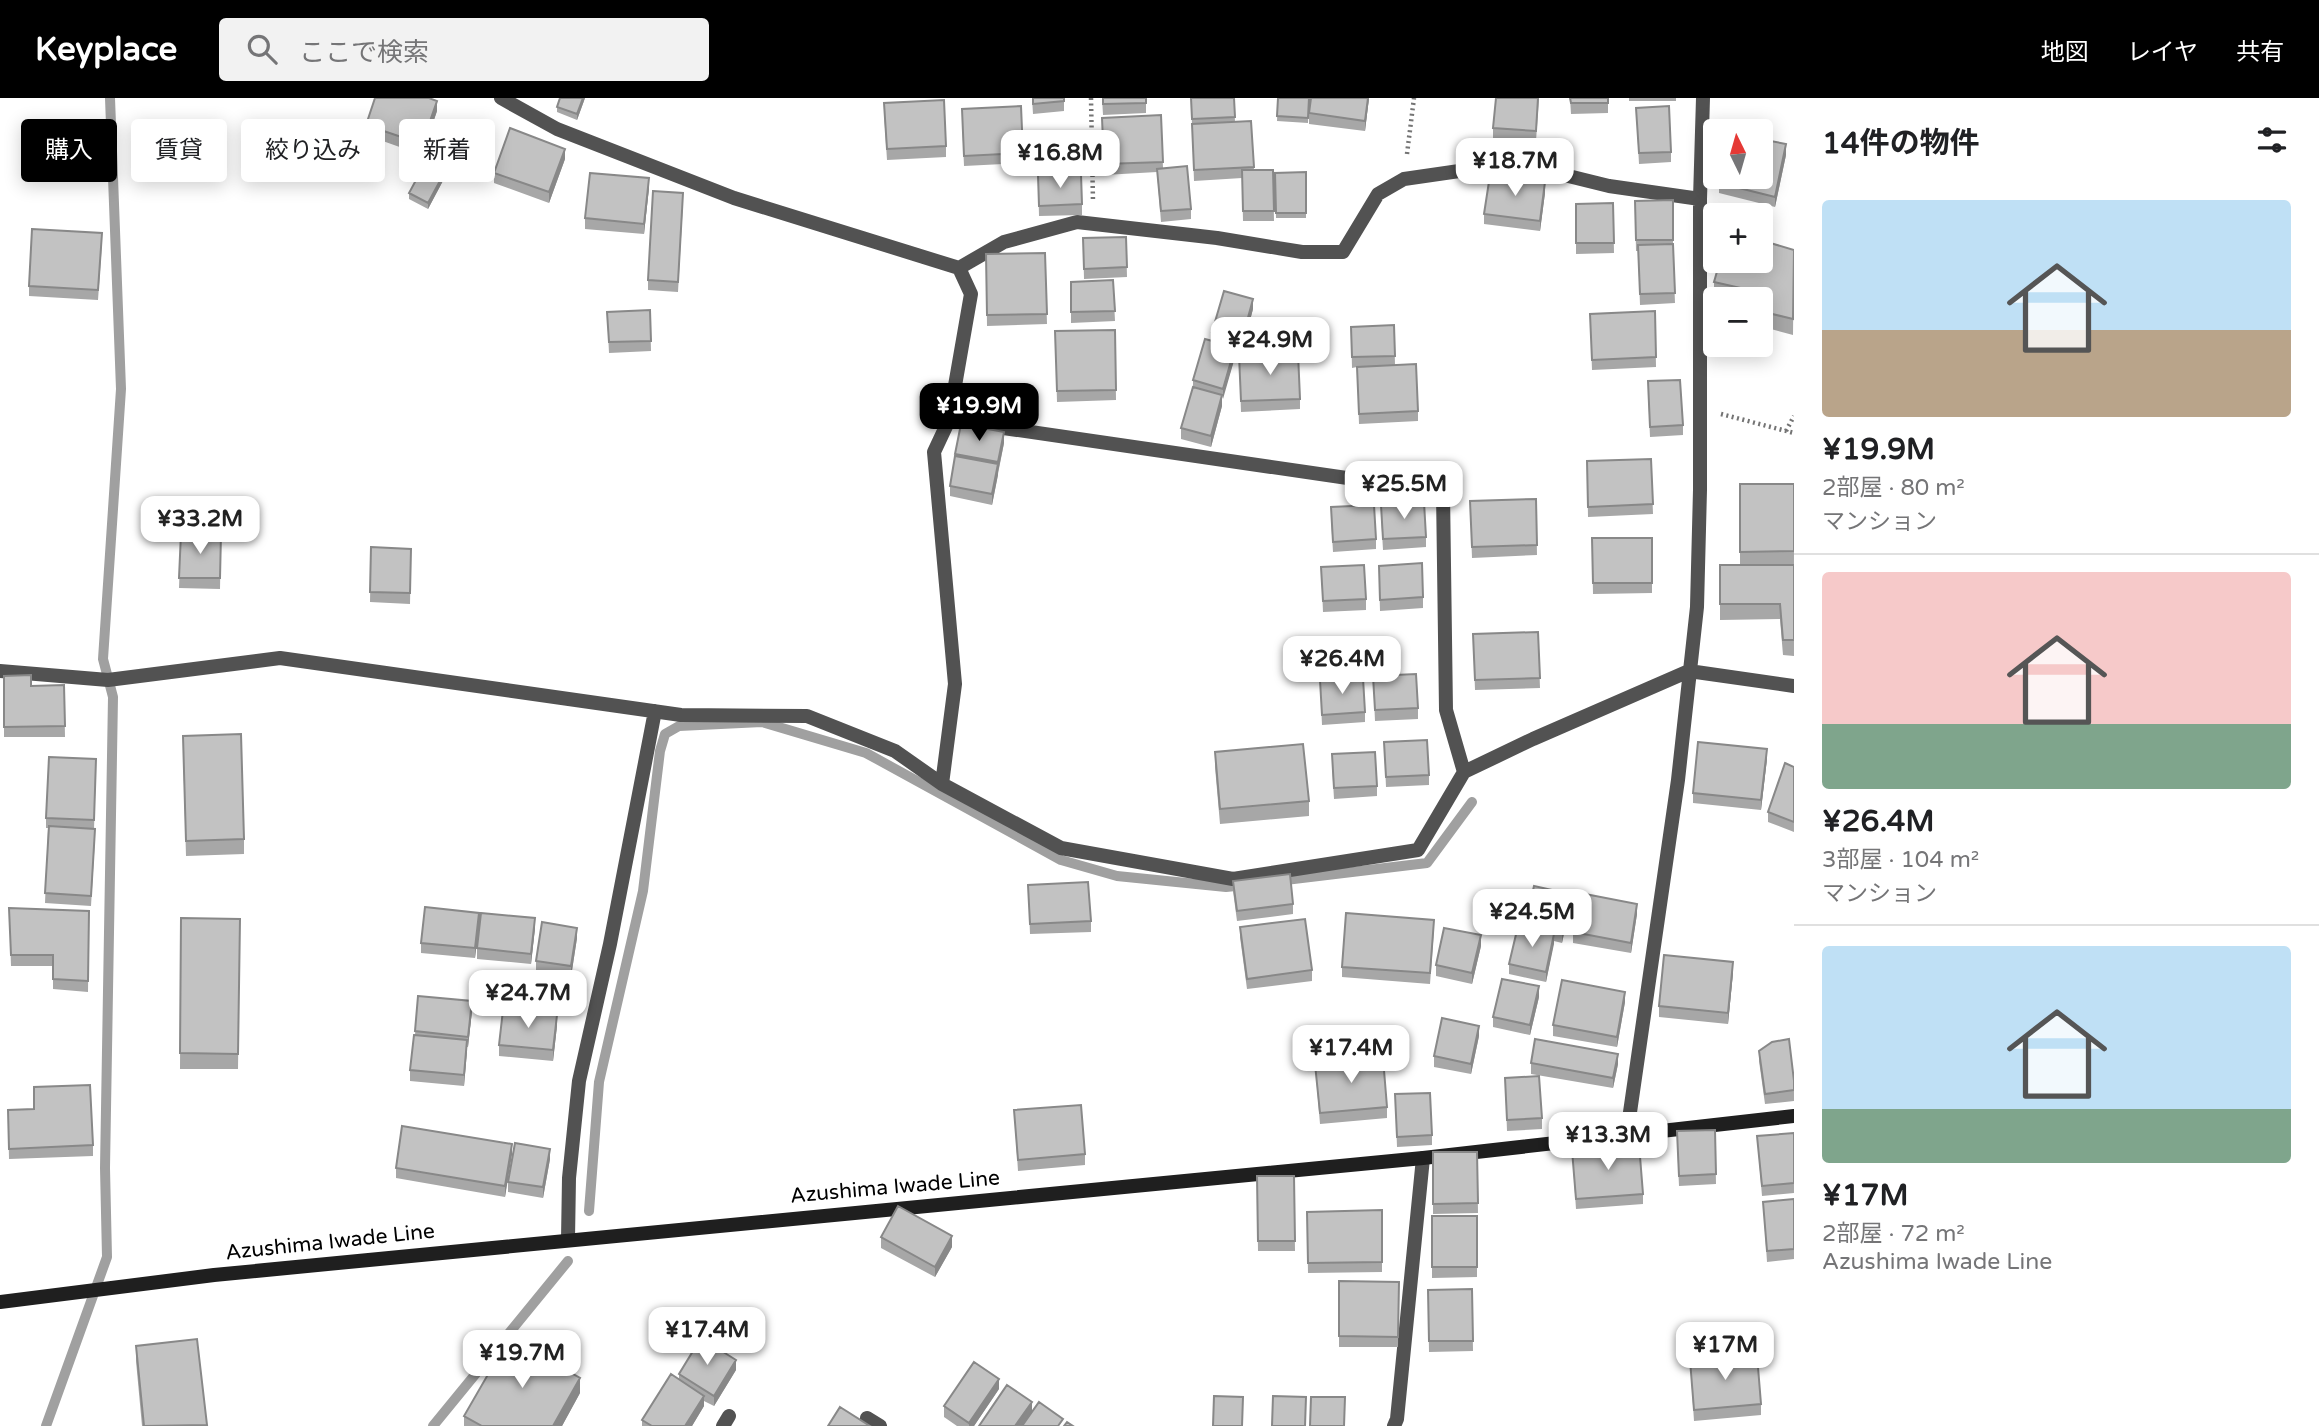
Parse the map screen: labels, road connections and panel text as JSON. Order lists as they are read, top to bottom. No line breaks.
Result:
{"streets":{"main road":["Azushima Iwade Line"]},"north":"top","page":{"header":"Keyplace","search":"ここで検索","nav":["地図","レイヤ","共有"],"heading":"14件の物件","map_buttons":["+","−"],"chip":["購入","賃貸","絞り込み","新着"],"price":["¥16.8M","¥18.7M","¥24.9M","¥19.9M","¥25.5M","¥33.2M","¥26.4M","¥24.5M","¥24.7M","¥17.4M","¥13.3M","¥17.4M","¥17M","¥19.7M"],"list":[{"name":"¥19.9M","note":"2部屋 · 80 m² · マンション"},{"name":"¥26.4M","note":"3部屋 · 104 m² · マンション"},{"name":"¥17M","note":"2部屋 · 72 m² · Azushima Iwade Line"}]}}
